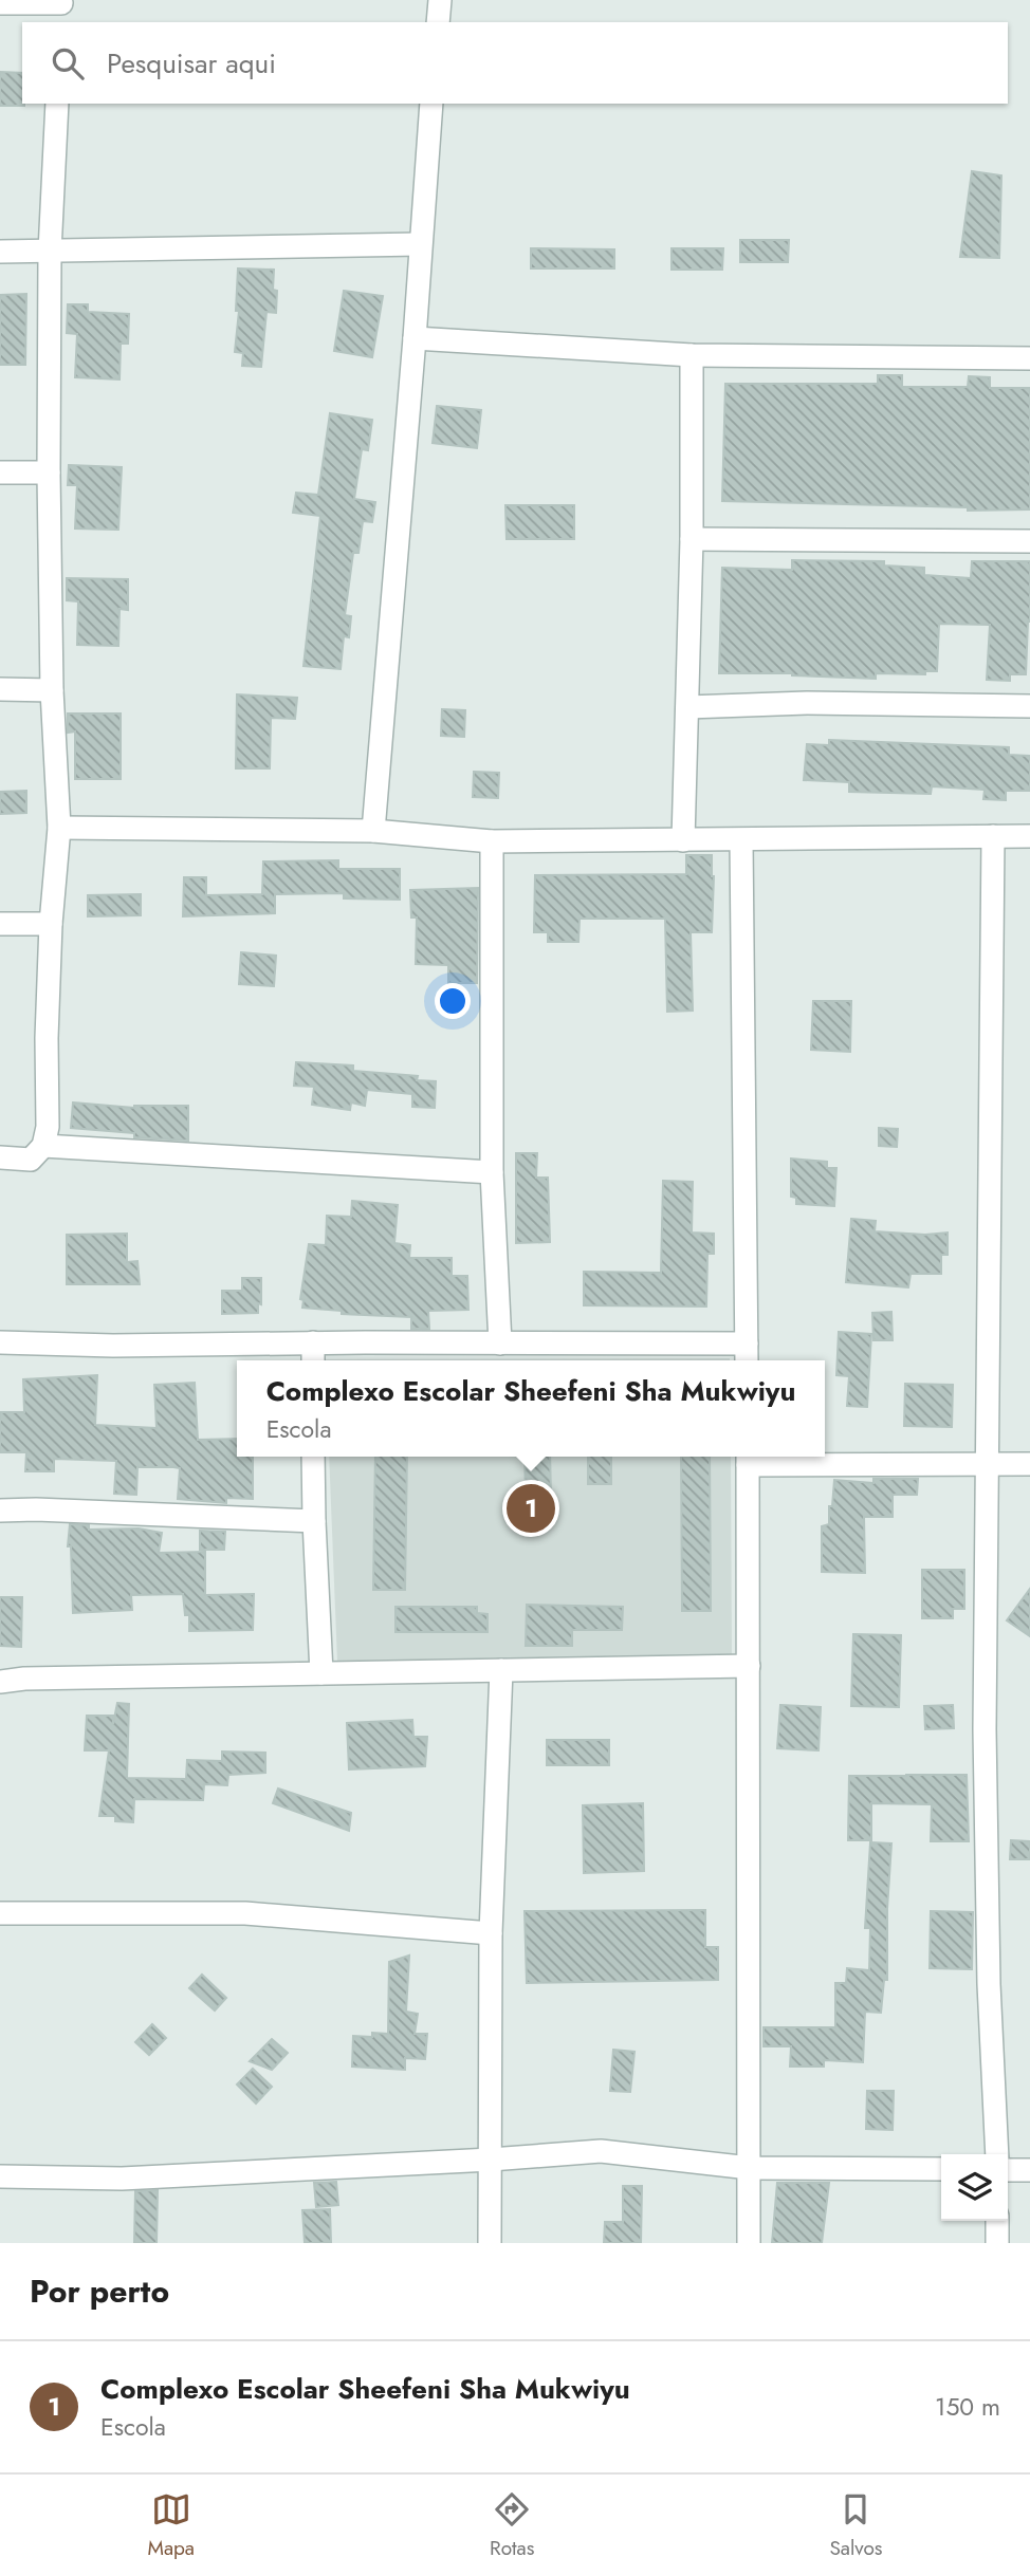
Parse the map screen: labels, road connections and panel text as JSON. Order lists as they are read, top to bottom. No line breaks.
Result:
{"page":{"search":"Pesquisar aqui","popup":["Complexo Escolar Sheefeni Sha Mukwiyu","Escola"],"pins":"1","heading":"Por perto","list":[{"mark":"1","name":"Complexo Escolar Sheefeni Sha Mukwiyu","note":"Escola","value":"150 m"}],"nav":["Mapa","Rotas","Salvos"]}}
